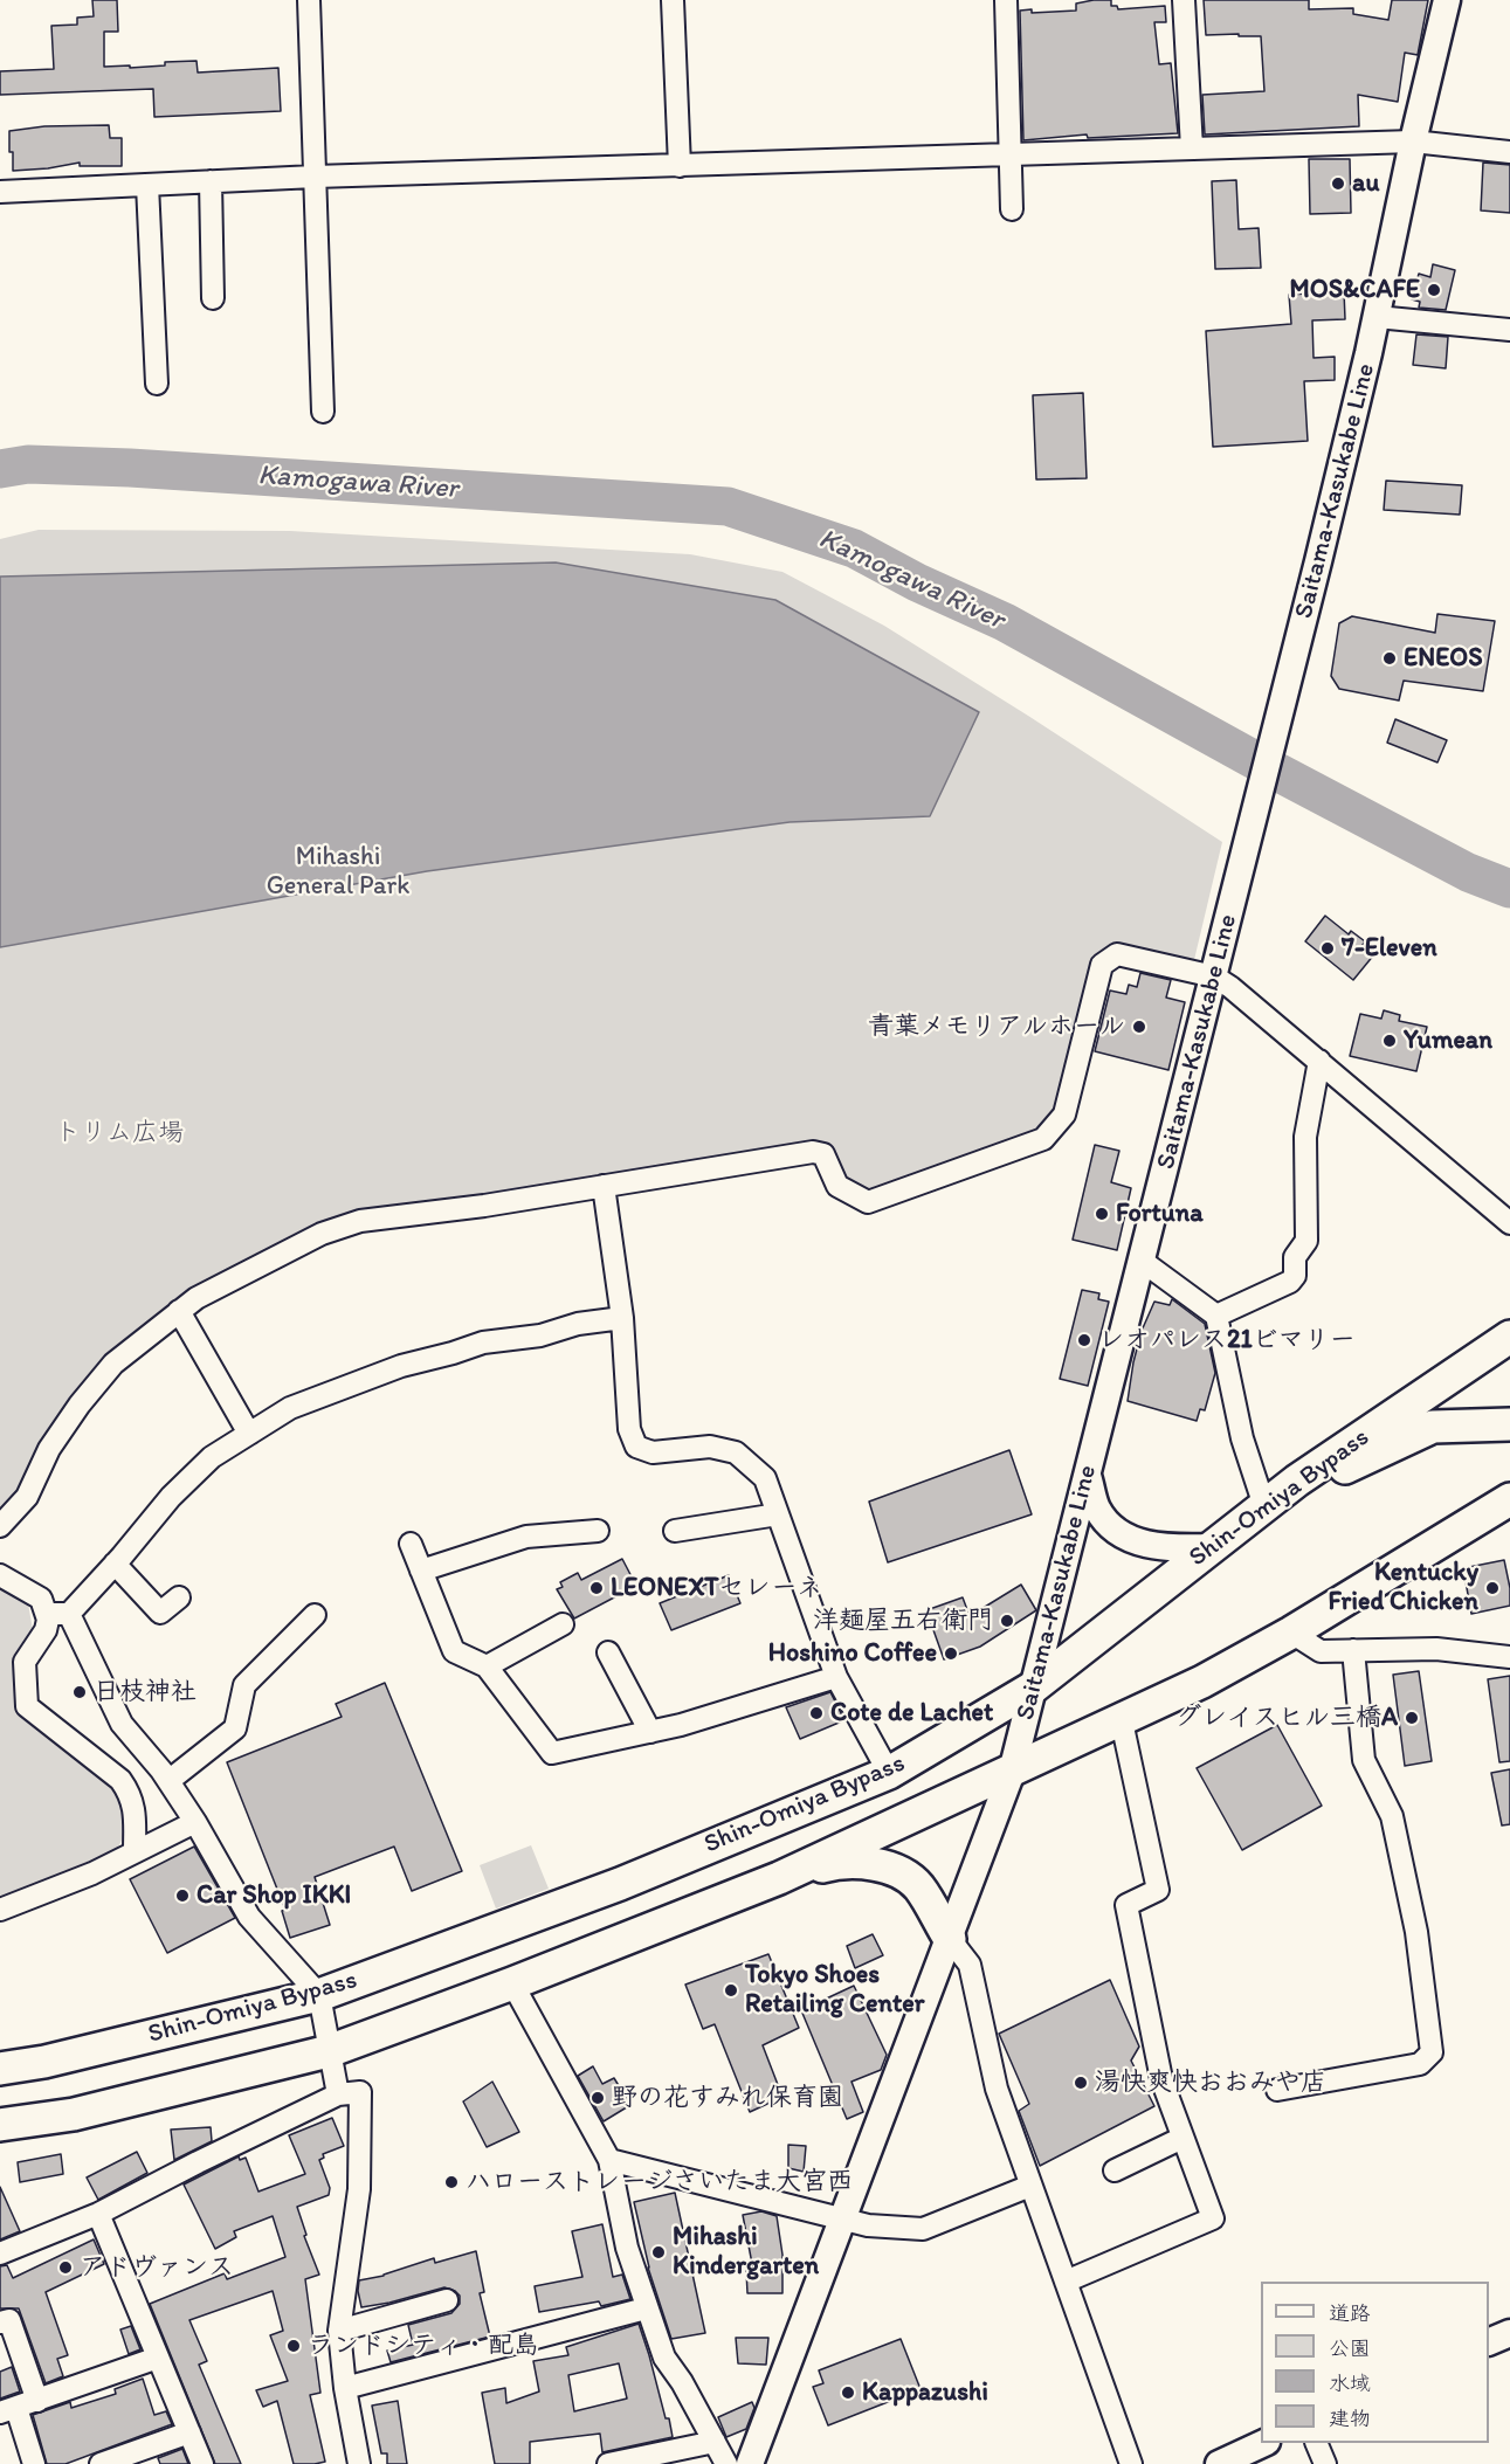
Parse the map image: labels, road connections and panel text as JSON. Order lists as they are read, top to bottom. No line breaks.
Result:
{"streets":{"highway":["Shin-Omiya Bypass"],"main road":["Saitama-Kasukabe Line"]},"crossings":[["Saitama-Kasukabe Line","Shin-Omiya Bypass"]],"water":["Kamogawa River"],"parks":["Mihashi General Park","トリム広場"],"places":["au","MOS&CAFE","ENEOS","7-Eleven","青葉メモリアルホール","Yumean","Fortuna","レオパレス21ビマリー","LEONEXTセレーネ","Kentucky Fried Chicken","洋麺屋五右衛門","Hoshino Coffee","日枝神社","Cote de Lachet","グレイスヒル三橋A","Car Shop IKKI","Tokyo Shoes Retailing Center","湯快爽快おおみや店","野の花すみれ保育園","ハローストレージさいたま大宮西","Mihashi Kindergarten","アドヴァンス","ランドシティ・配島","Kappazushi"],"legend":["道路","公園","水域","建物"]}
